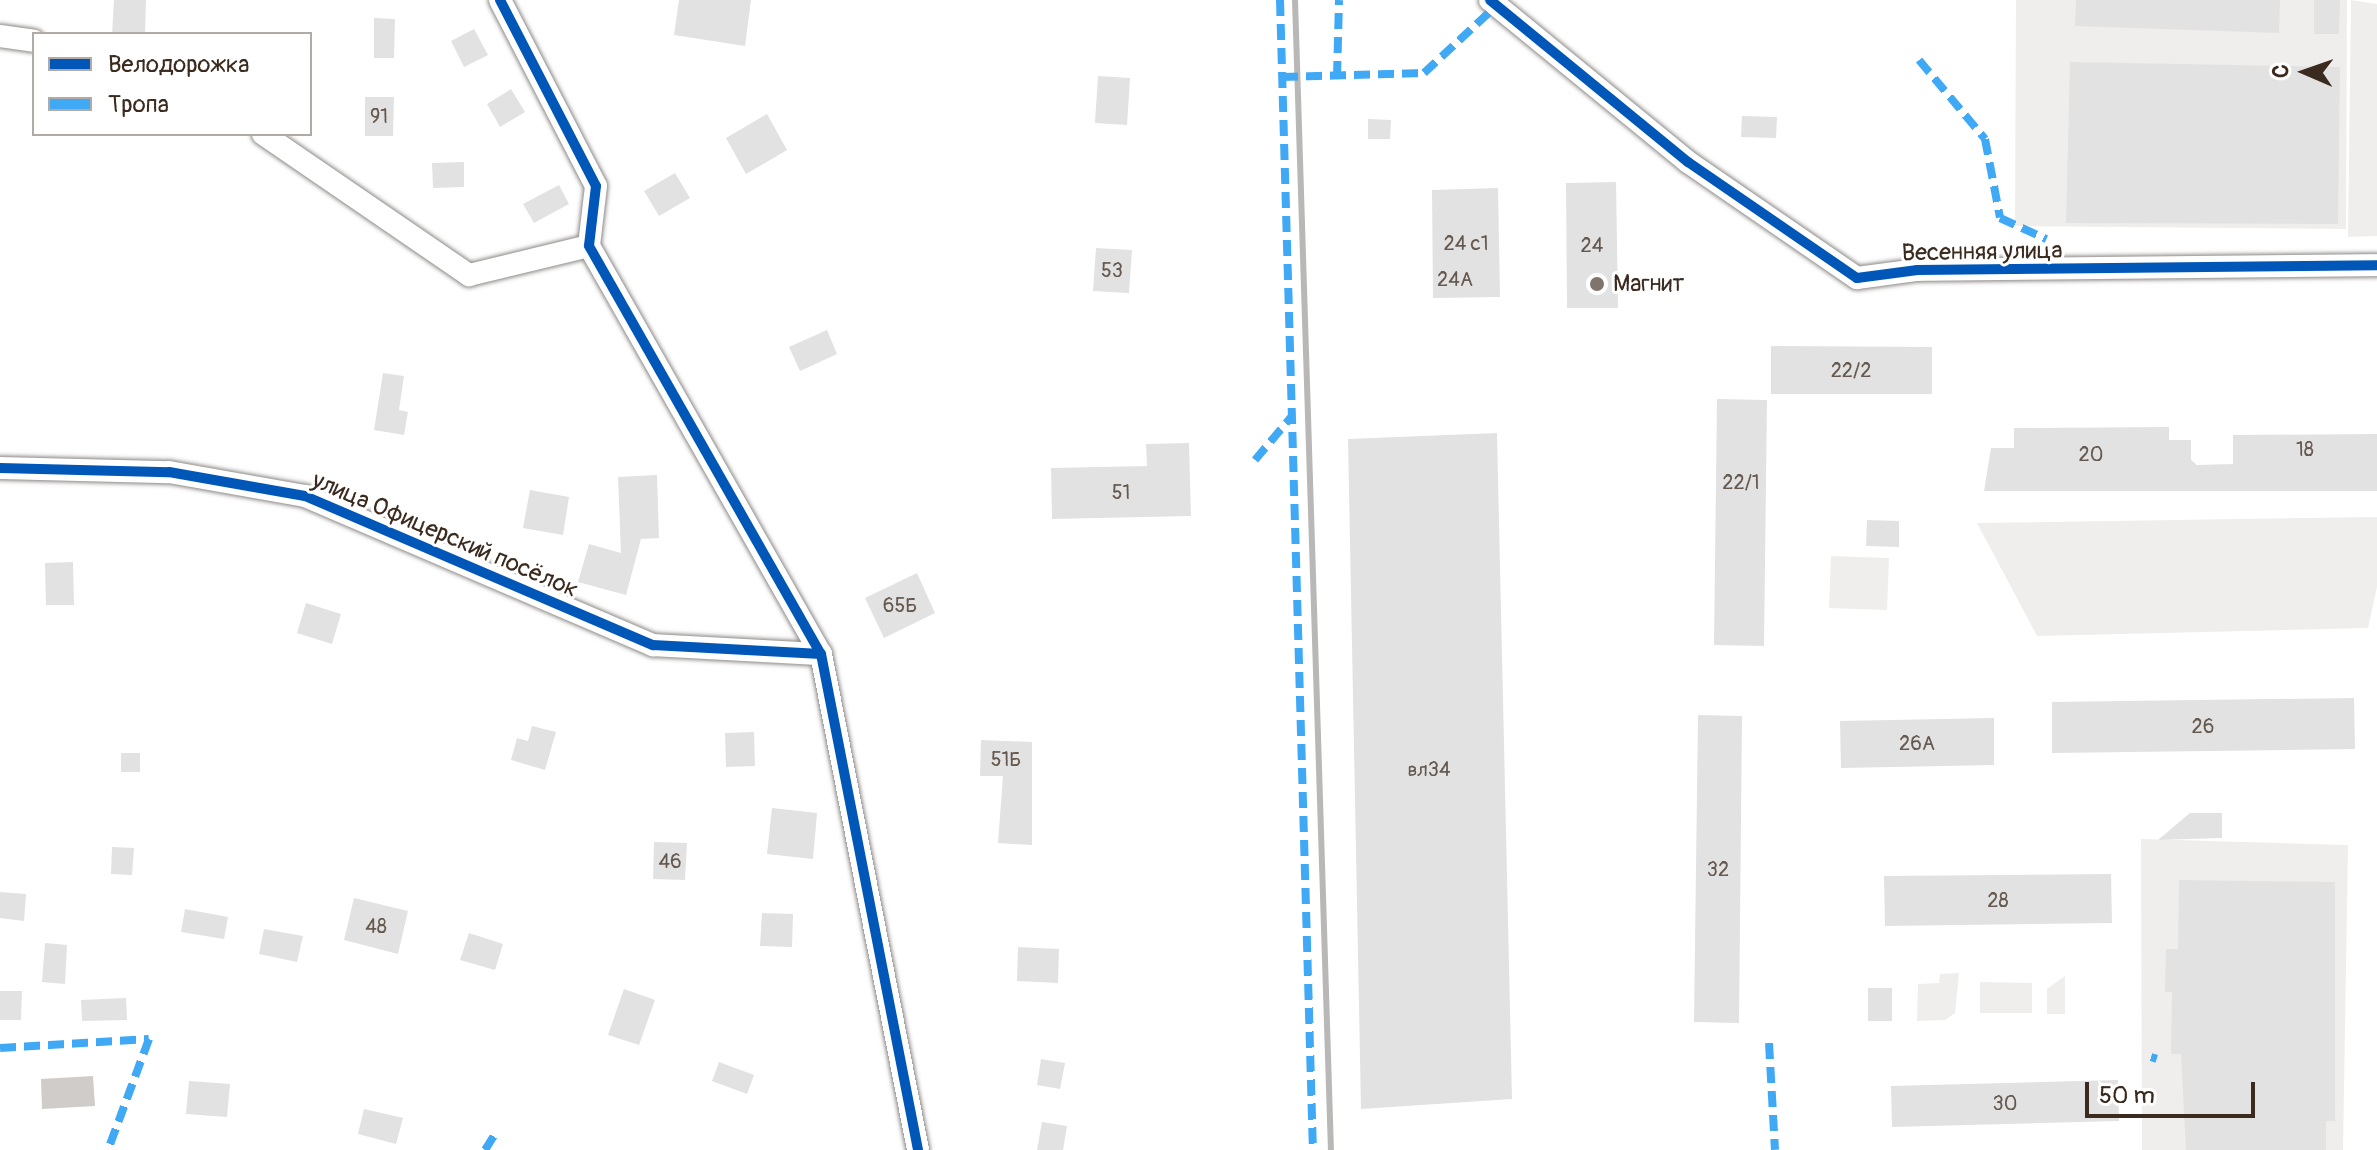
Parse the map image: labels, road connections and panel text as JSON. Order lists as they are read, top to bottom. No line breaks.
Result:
{"streets":{"street":["Весенняя улица","улица Офицерский посёлок"]},"places":["Магнит"],"house_numbers":["91","24 с1","24","53","24А","22/2","18","20","22/1","51","65Б","26","26А","51Б","вл34","46","32","28","48","30"],"legend":["Велодорожка","Тропа"],"scale_bar":"50 m","north":"left"}
